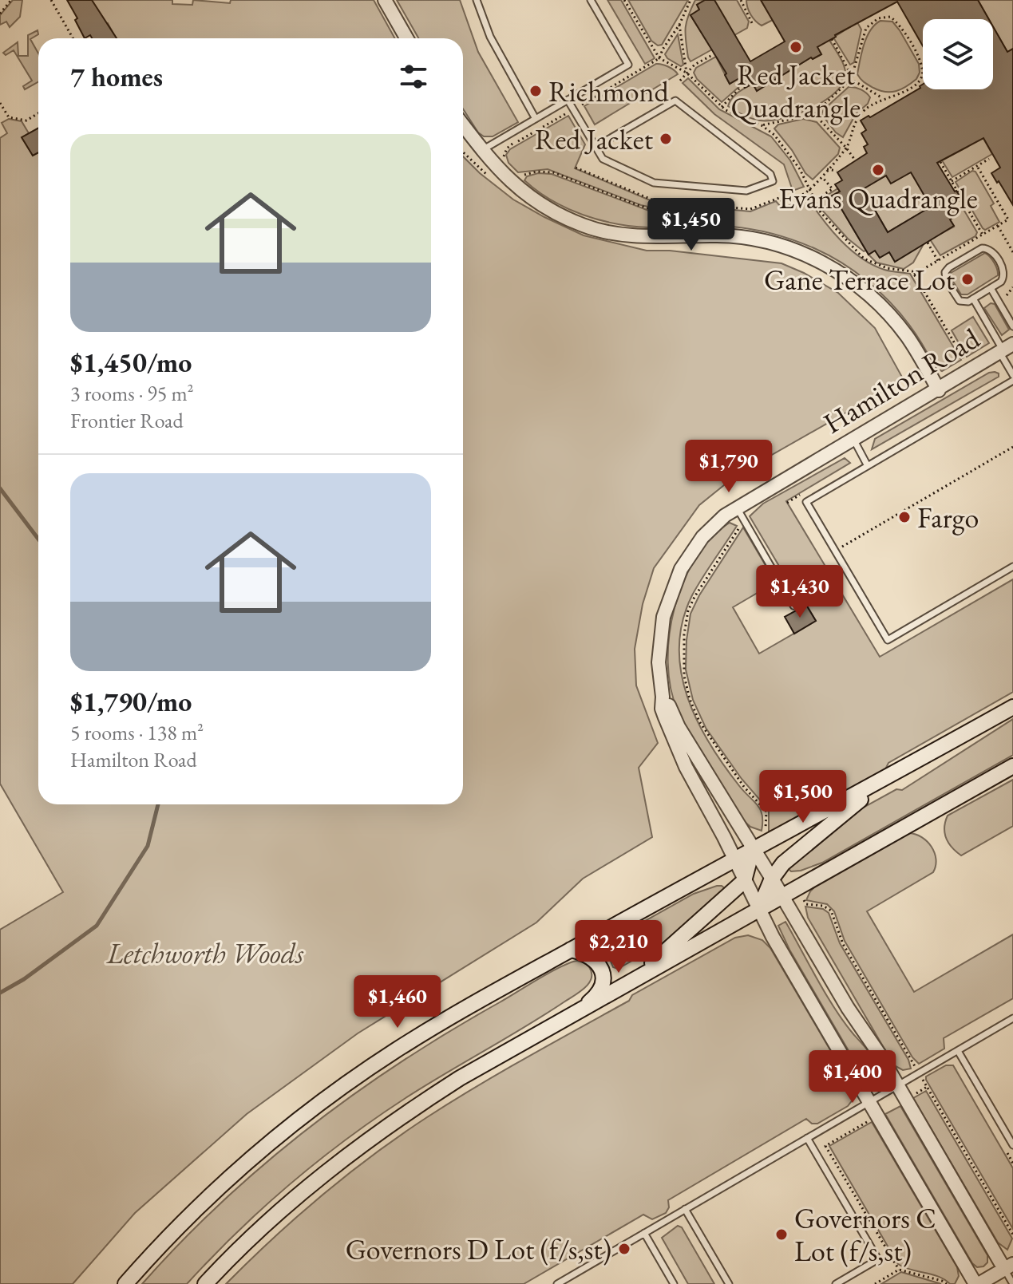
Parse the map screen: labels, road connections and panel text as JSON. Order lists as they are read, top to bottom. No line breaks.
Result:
{"streets":{"street":["Hamilton Road"]},"parks":["Letchworth Woods"],"places":["Red Jacket Quadrangle","Richmond","Red Jacket","Evans Quadrangle","Gane Terrace Lot","Fargo","Governors C Lot (f/s,st)","Governors D Lot (f/s,st)"],"page":{"heading":"7 homes","list":[{"name":"$1,450/mo","note":"3 rooms · 95 m² · Frontier Road"},{"name":"$1,790/mo","note":"5 rooms · 138 m² · Hamilton Road"}],"price":["$1,450","$1,790","$1,430","$1,500","$2,210","$1,460","$1,400"]}}
